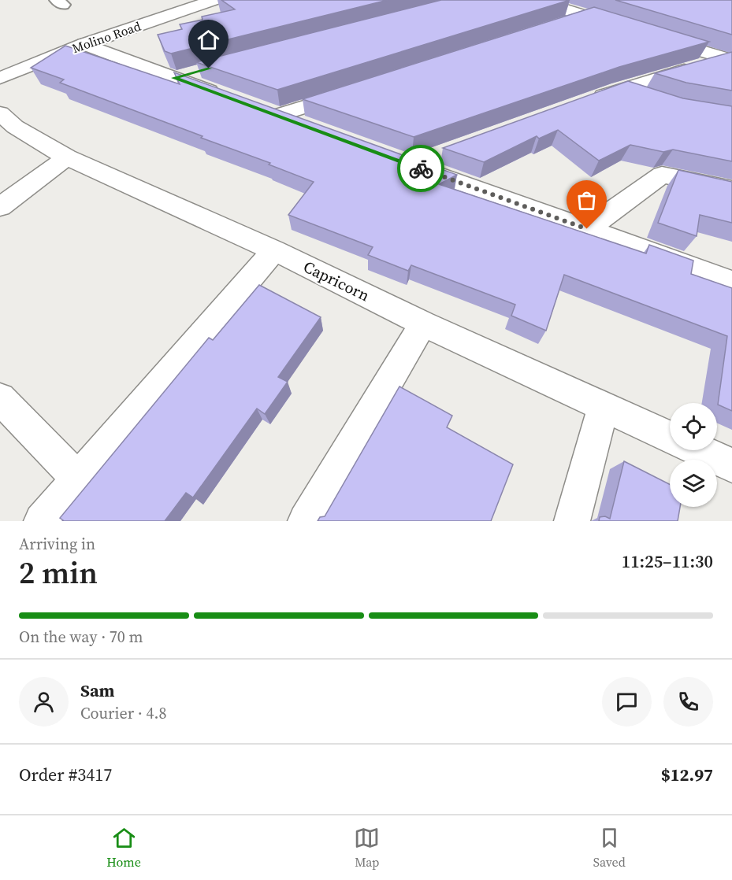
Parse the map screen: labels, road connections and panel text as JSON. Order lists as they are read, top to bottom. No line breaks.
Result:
{"streets":{"street":["Molino Road","Capricorn"]},"page":{"heading":["2 min","Arriving in","11:25–11:30"],"panel":["Sam","Courier · 4.8","Order #3417","$12.97"],"bar":"On the way · 70 m","tabs":["Home","Map","Saved"]}}
